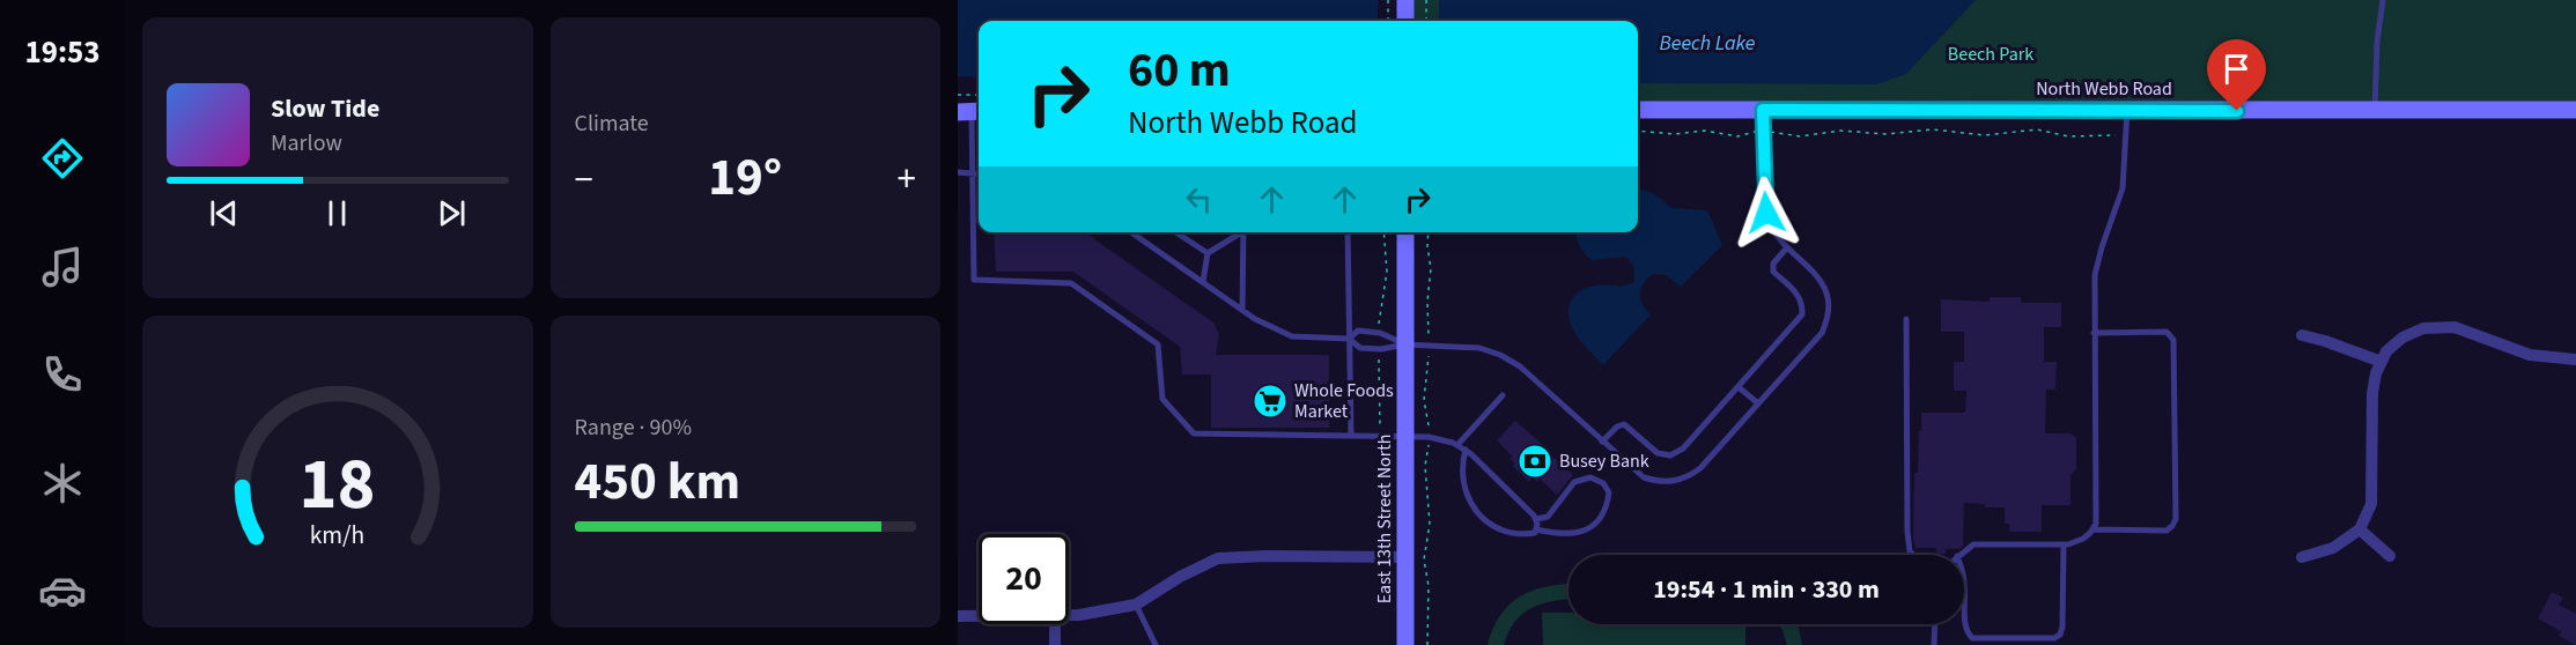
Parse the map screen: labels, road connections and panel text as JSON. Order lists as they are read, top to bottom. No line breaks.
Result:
{"streets":{"main road":["North Webb Road","East 13th Street North"]},"water":["Beech Lake"],"parks":["Beech Park"],"places":{"supermarket":["Whole Foods Market"],"bank":["Busey Bank"]},"page":{"tabs":"19:53","tile":["Climate",["Range · 90%","450 km"]],"turn":["60 m","North Webb Road"],"song":["Slow Tide","Marlow"],"heat":["−","19°","+"],"limit":"20","trip":"19:54 · 1 min · 330 m","gauge":["18","km/h"]}}
